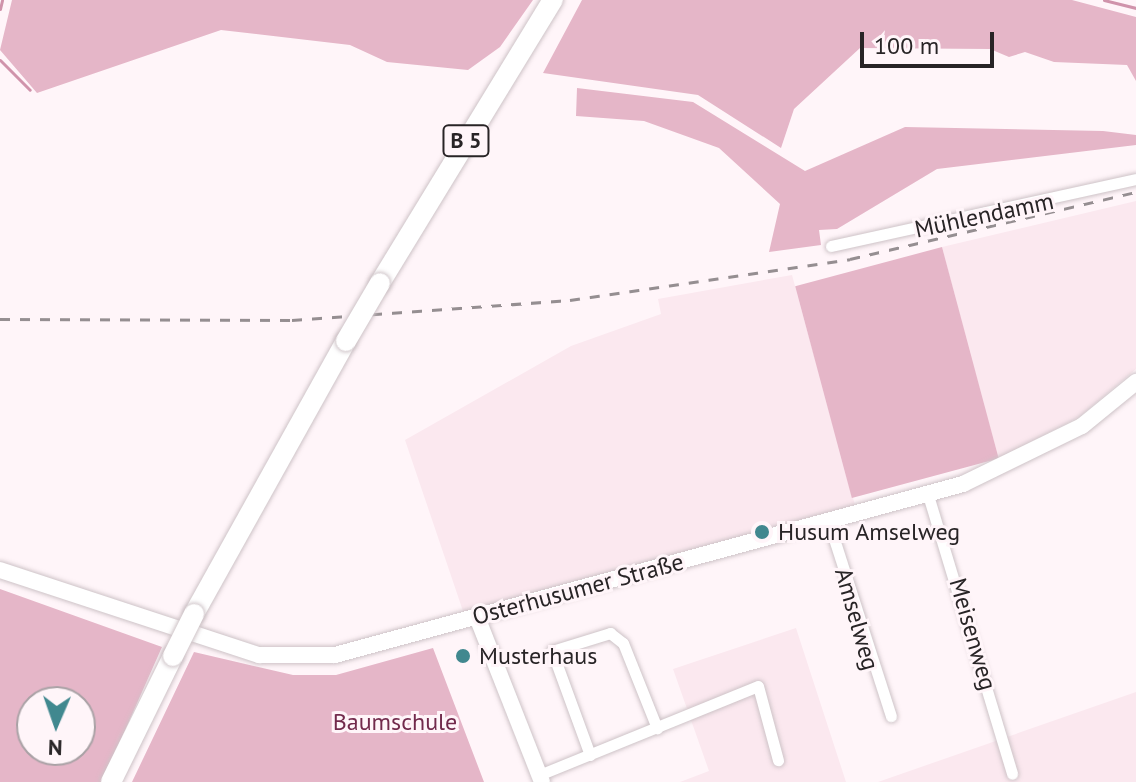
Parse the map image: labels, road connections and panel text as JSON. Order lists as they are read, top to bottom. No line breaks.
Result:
{"streets":{"highway":["B 5"],"street":["Mühlendamm","Osterhusumer Straße","Amselweg","Meisenweg"]},"crossings":[["Osterhusumer Straße","Amselweg"],["Osterhusumer Straße","Meisenweg"]],"parks":["Baumschule"],"places":["Husum Amselweg","Musterhaus"],"scale_bar":"100 m","north":"bottom"}
